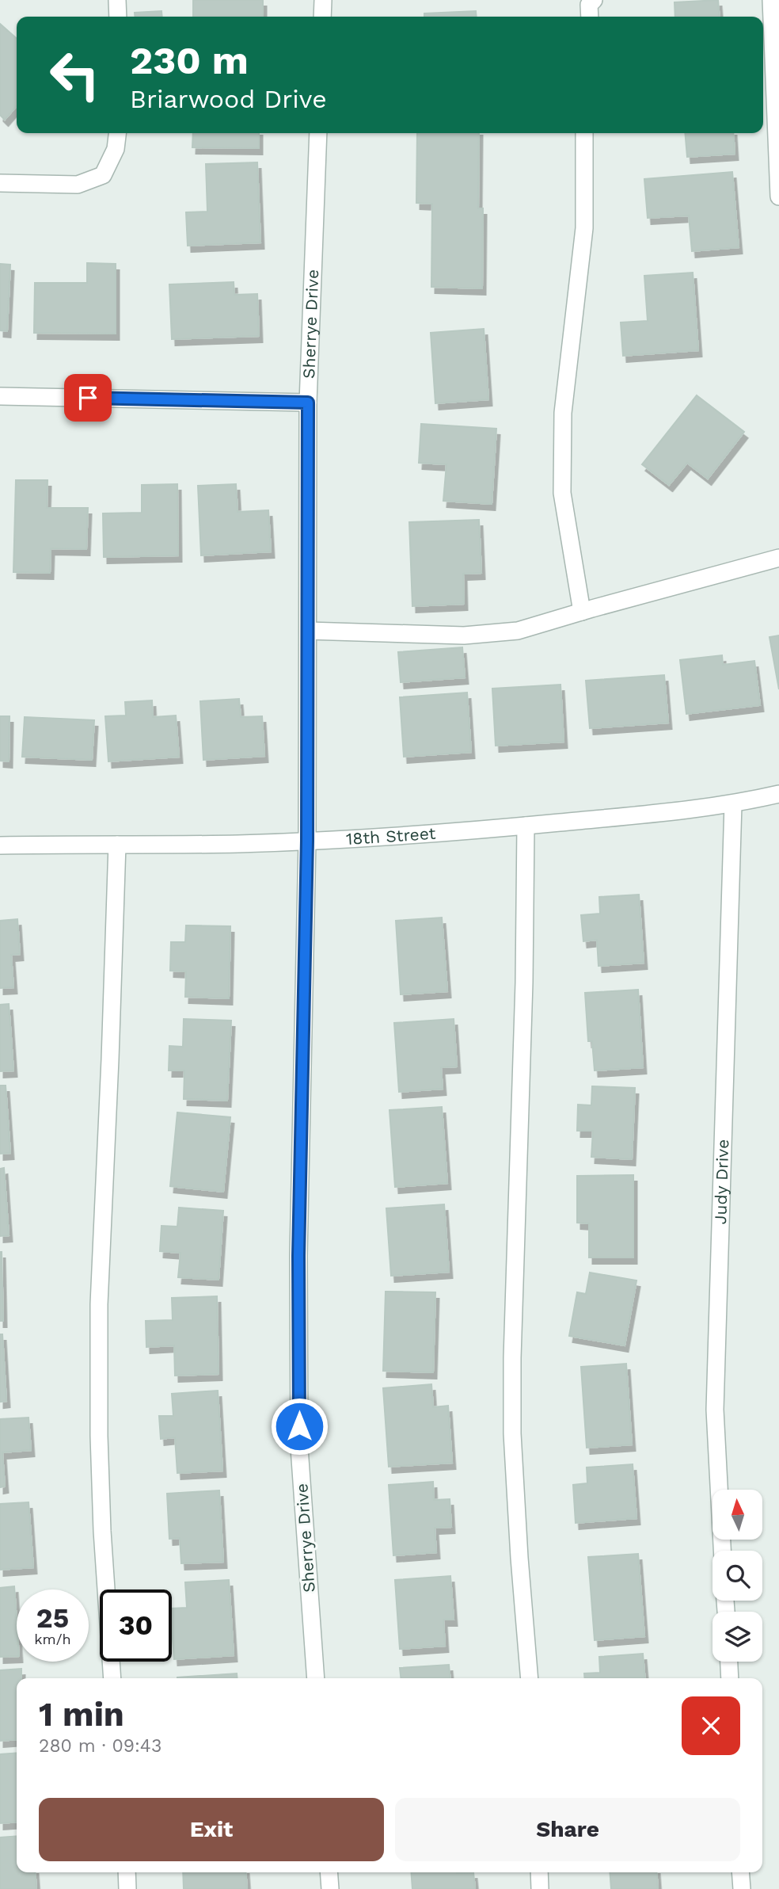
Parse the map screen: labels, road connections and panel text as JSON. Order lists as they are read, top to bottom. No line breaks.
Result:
{"streets":{"street":["Sherrye Drive","18th Street","Judy Drive"]},"crossings":[["Sherrye Drive","18th Street"],["18th Street","Judy Drive"]],"north":"top","page":{"turn":["230 m","Briarwood Drive"],"speed":"25 km/h","limit":"30","heading":["1 min","280 m · 09:43"],"buttons":["Exit","Share"]}}
